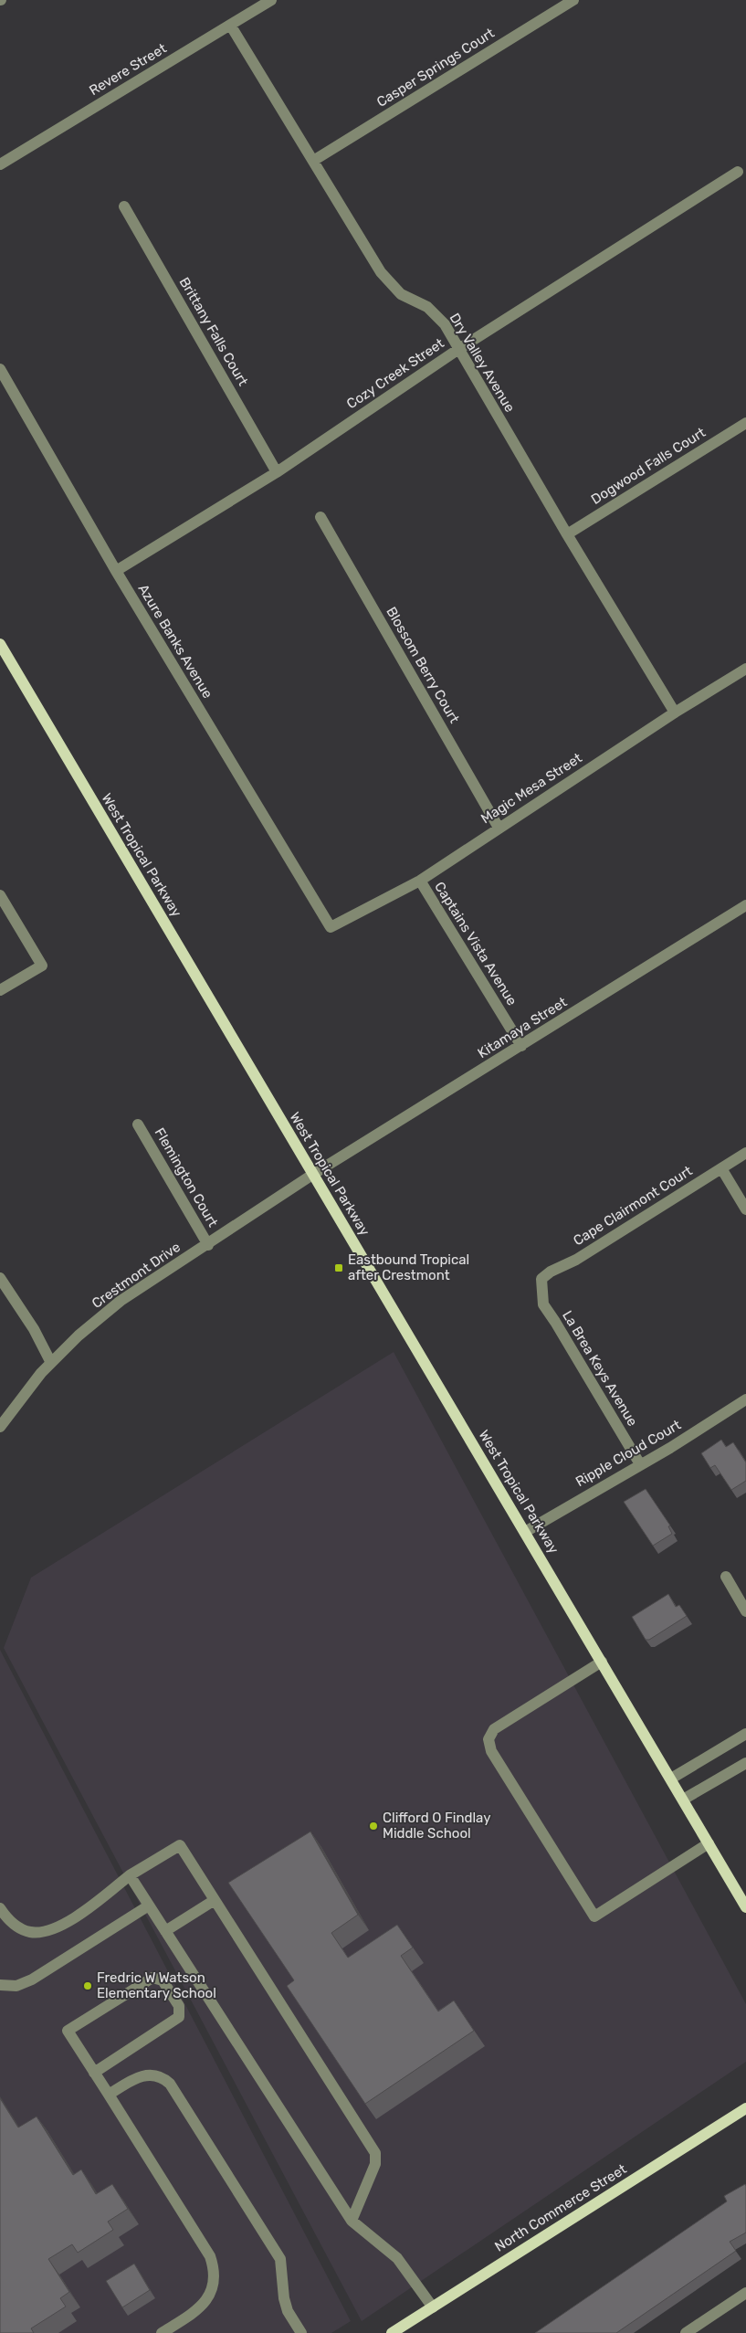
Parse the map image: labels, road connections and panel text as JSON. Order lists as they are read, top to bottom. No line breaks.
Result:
{"streets":{"main road":["West Tropical Parkway","North Commerce Street"],"street":["Casper Springs Court","Revere Street","Brittany Falls Court","Dry Valley Avenue","Cozy Creek Street","Dogwood Falls Court","Azure Banks Avenue","Blossom Berry Court","Magic Mesa Street","Captains Vista Avenue","Kitamaya Street","Flemington Court","Cape Clairmont Court","Crestmont Drive","La Brea Keys Avenue","Ripple Cloud Court"]},"crossings":[["Casper Springs Court","Dry Valley Avenue"],["Revere Street","Dry Valley Avenue"],["Brittany Falls Court","Cozy Creek Street"],["Dry Valley Avenue","Cozy Creek Street"],["Dry Valley Avenue","Dogwood Falls Court"],["Dry Valley Avenue","Magic Mesa Street"],["Cozy Creek Street","Azure Banks Avenue"],["Azure Banks Avenue","Magic Mesa Street"],["Blossom Berry Court","Magic Mesa Street"],["Magic Mesa Street","Captains Vista Avenue"],["West Tropical Parkway","Kitamaya Street"],["West Tropical Parkway","Crestmont Drive"],["West Tropical Parkway","Ripple Cloud Court"],["Captains Vista Avenue","Kitamaya Street"],["Kitamaya Street","Crestmont Drive"],["Flemington Court","Crestmont Drive"],["Cape Clairmont Court","La Brea Keys Avenue"],["La Brea Keys Avenue","Ripple Cloud Court"]],"places":{"transit":["Eastbound Tropical after Crestmont"],"other":["Clifford O Findlay Middle School","Fredric W Watson Elementary School"]}}
